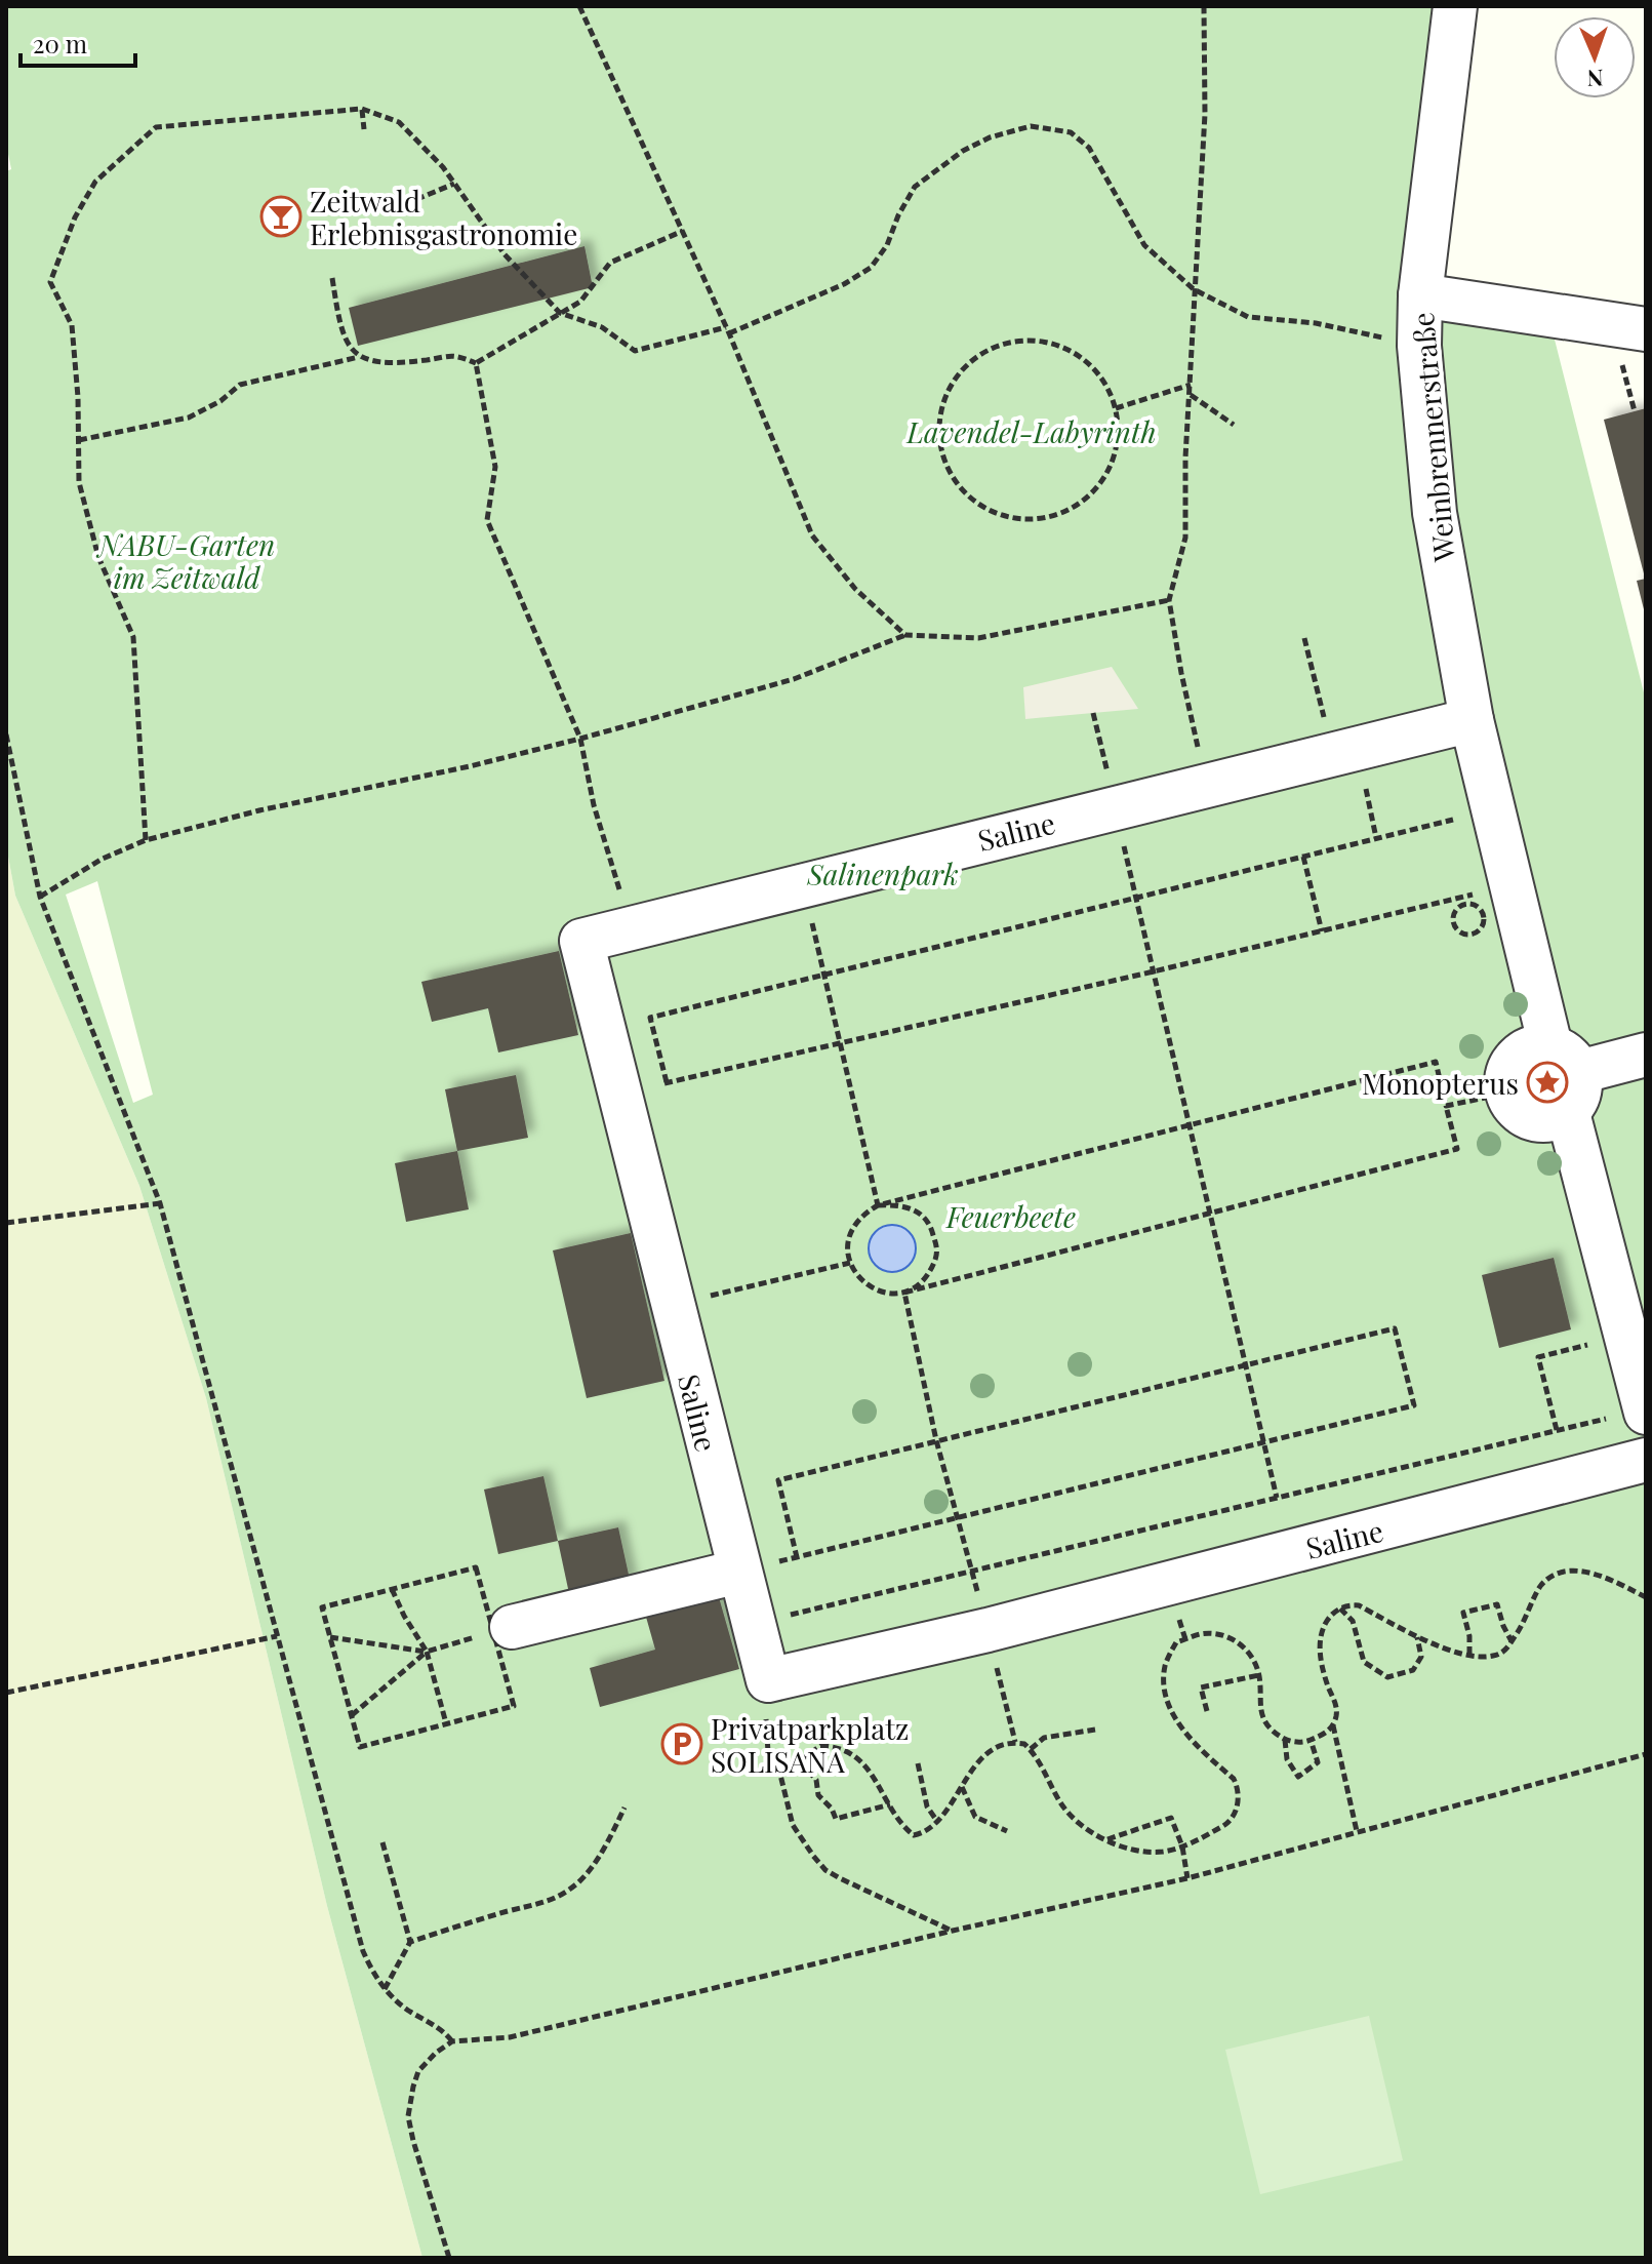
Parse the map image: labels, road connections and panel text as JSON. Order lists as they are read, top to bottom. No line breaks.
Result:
{"streets":{"street":["Weinbrennerstraße","Saline"]},"crossings":[["Weinbrennerstraße","Saline"]],"parks":["Lavendel-Labyrinth","NABU-Garten im Zeitwald","Salinenpark","Feuerbeete"],"places":{"bar":["Zeitwald Erlebnisgastronomie"],"place":["Monopterus"],"parking":["Privatparkplatz SOLISANA"]},"scale_bar":"20 m","north":"bottom"}
